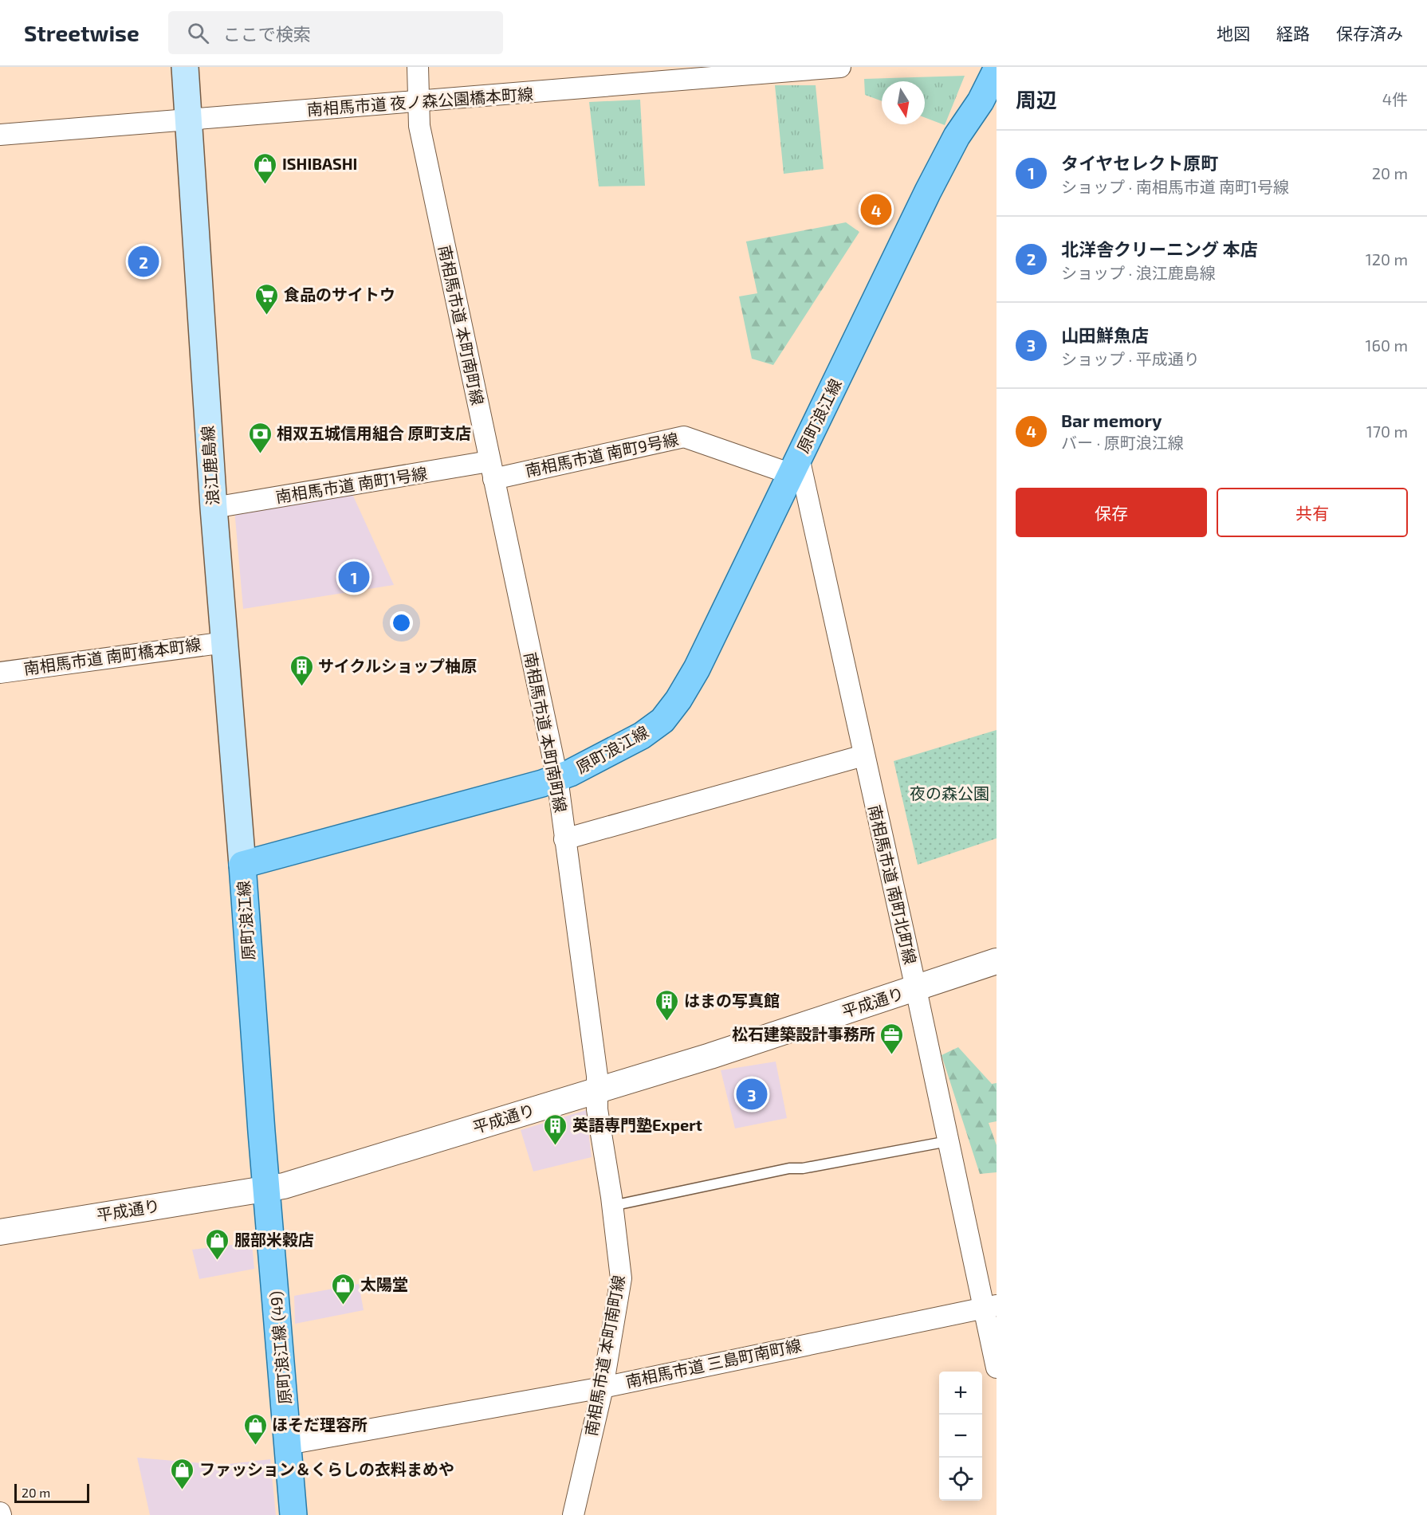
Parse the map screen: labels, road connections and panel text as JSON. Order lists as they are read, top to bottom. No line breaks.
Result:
{"streets":{"main road":["原町浪江線","浪江鹿島線","原町浪江線 (49)"],"street":["南相馬市道 夜ノ森公園橋本町線","南相馬市道 本町南町線","南相馬市道 南町9号線","南相馬市道 南町1号線","南相馬市道 南町橋本町線","南相馬市道 南町北町線","平成通り","南相馬市道 三島町南町線"]},"crossings":[["南相馬市道 夜ノ森公園橋本町線","南相馬市道 本町南町線"],["南相馬市道 夜ノ森公園橋本町線","浪江鹿島線"],["南相馬市道 本町南町線","原町浪江線"],["南相馬市道 本町南町線","南相馬市道 南町9号線"],["南相馬市道 本町南町線","南相馬市道 南町1号線"],["南相馬市道 本町南町線","平成通り"],["南相馬市道 本町南町線","南相馬市道 三島町南町線"],["原町浪江線","南相馬市道 南町9号線"],["原町浪江線","浪江鹿島線"],["原町浪江線","南相馬市道 南町北町線"],["原町浪江線","平成通り"],["原町浪江線","原町浪江線 (49)"],["南相馬市道 南町9号線","南相馬市道 南町1号線"],["南相馬市道 南町9号線","南相馬市道 南町北町線"],["浪江鹿島線","南相馬市道 南町1号線"],["浪江鹿島線","南相馬市道 南町橋本町線"],["南相馬市道 南町北町線","平成通り"],["南相馬市道 南町北町線","南相馬市道 三島町南町線"],["平成通り","原町浪江線 (49)"],["原町浪江線 (49)","南相馬市道 三島町南町線"]],"parks":["夜の森公園"],"places":{"shop":["ISHIBASHI","服部米穀店","太陽堂","ほそだ理容所","ファッション＆くらしの衣料まめや"],"supermarket":["食品のサイトウ"],"bank":["相双五城信用組合 原町支店"],"building":["サイクルショップ柚原","はまの写真館","英語専門塾Expert"],"office":["松石建築設計事務所"]},"scale_bar":"20 m","north":"bottom","page":{"header":"Streetwise","search":"ここで検索","nav":["地図","経路","保存済み"],"heading":["周辺","4件"],"list":[{"mark":"1","name":"タイヤセレクト原町","note":"ショップ · 南相馬市道 南町1号線","value":"20 m"},{"mark":"2","name":"北洋舎クリーニング 本店","note":"ショップ · 浪江鹿島線","value":"120 m"},{"mark":"3","name":"山田鮮魚店","note":"ショップ · 平成通り","value":"160 m"},{"mark":"4","name":"Bar memory","note":"バー · 原町浪江線","value":"170 m"}],"pins":["4","2","1","3"],"buttons":["保存","共有"],"map_buttons":["+","−"],"scale":"20 m"}}
